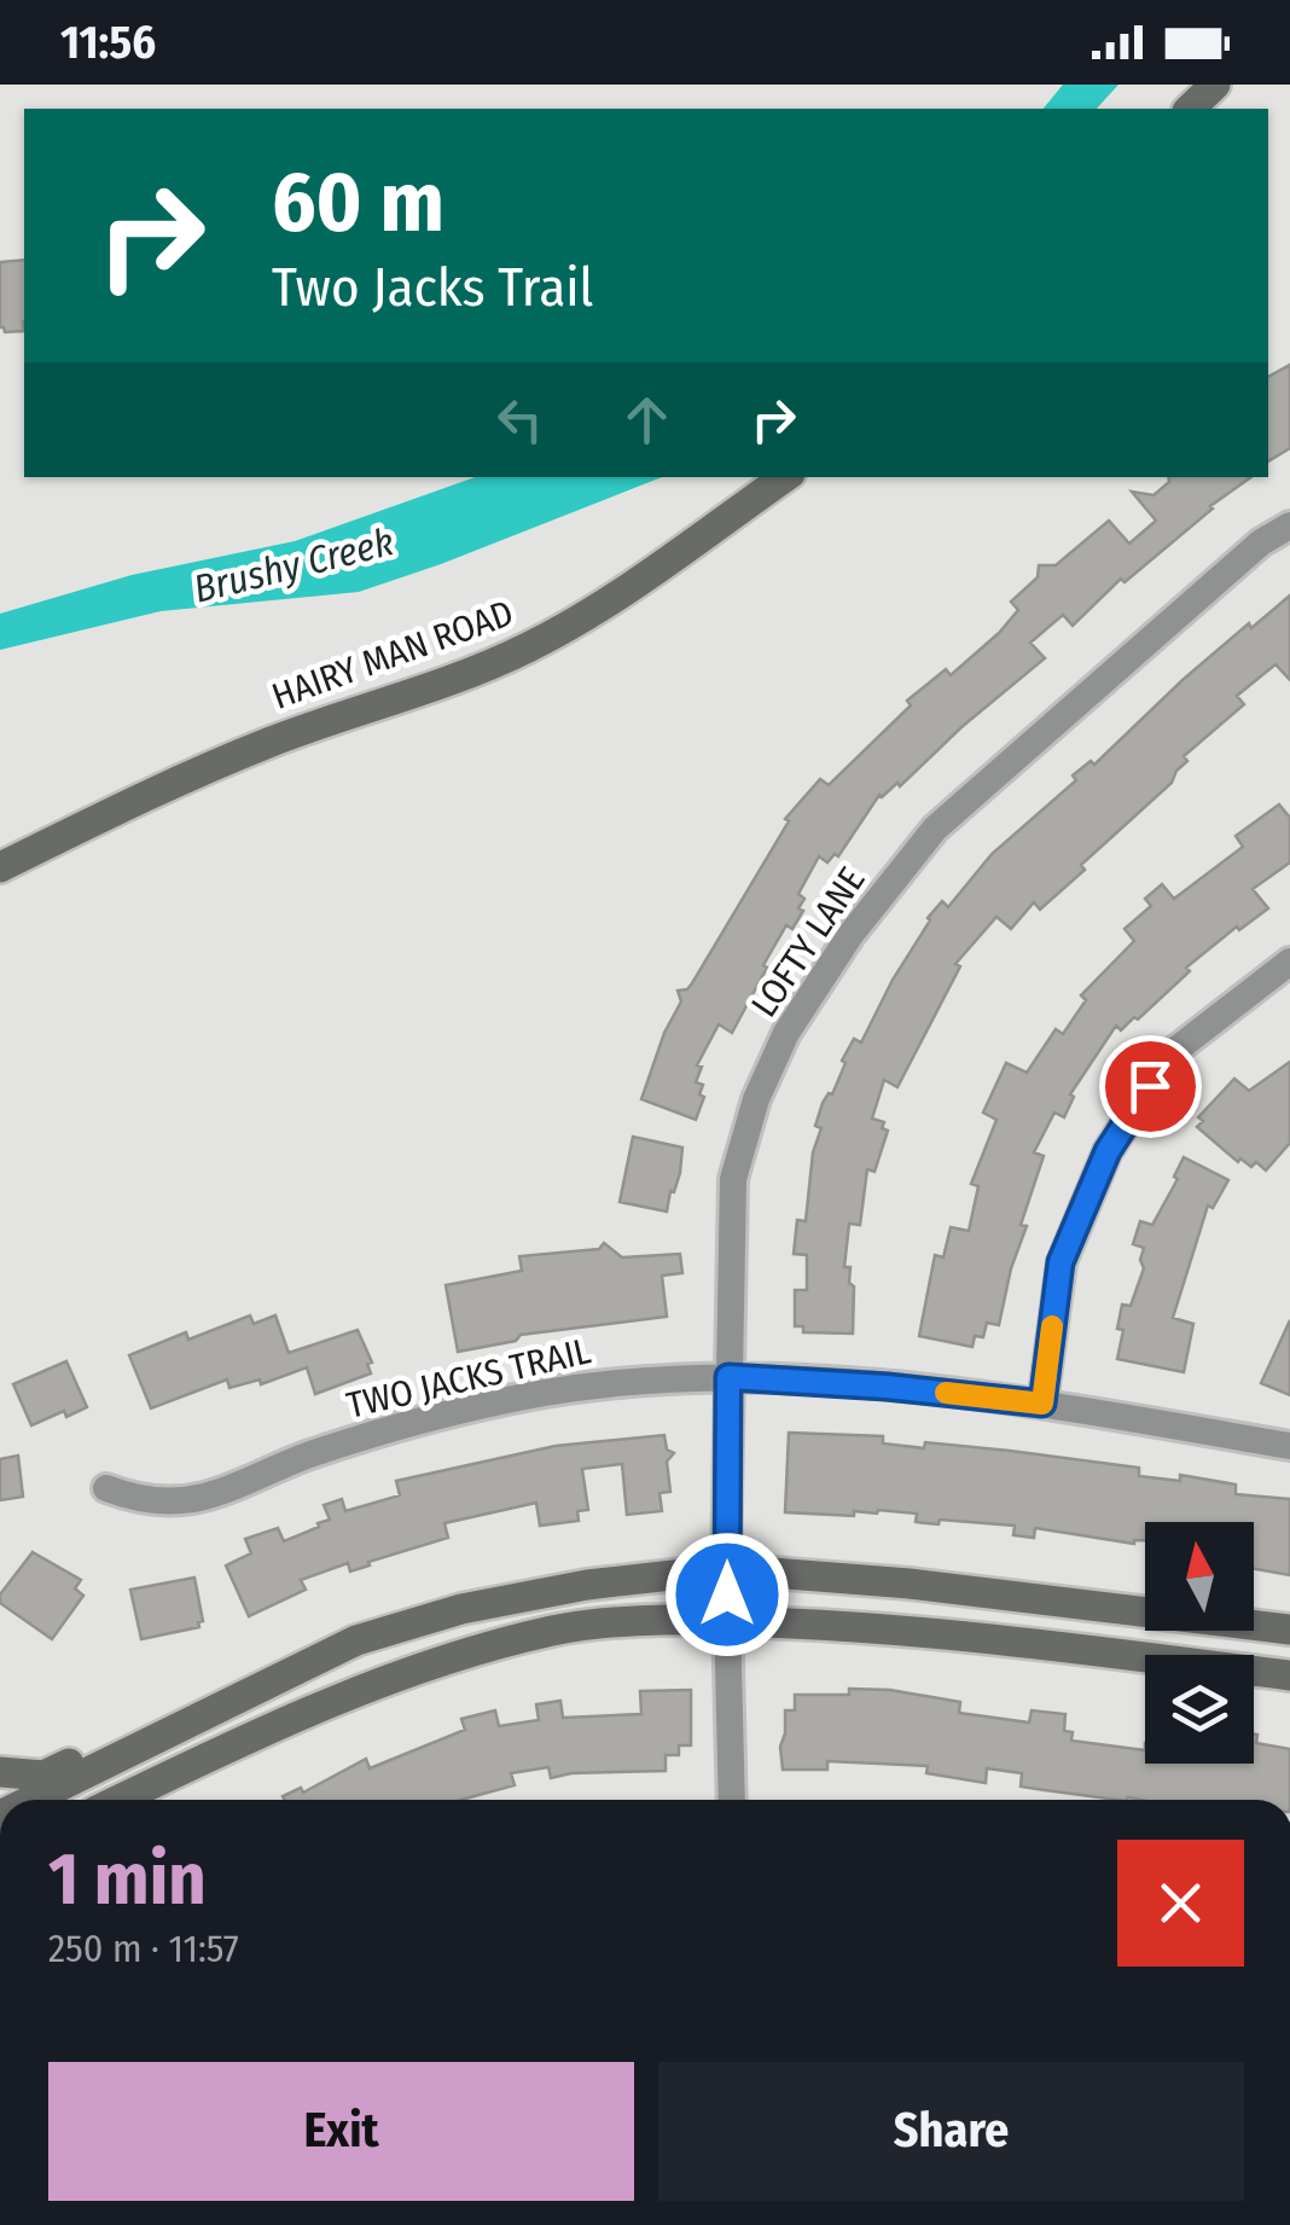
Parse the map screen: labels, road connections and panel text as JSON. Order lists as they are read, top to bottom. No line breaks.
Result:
{"streets":{"street":["HAIRY MAN ROAD","LOFTY LANE","TWO JACKS TRAIL"]},"crossings":[["LOFTY LANE","TWO JACKS TRAIL"]],"water":["Brushy Creek"],"north":"top","page":{"status":"11:56","turn":["60 m","Two Jacks Trail"],"heading":["1 min","250 m · 11:57"],"buttons":["Exit","Share"]}}
